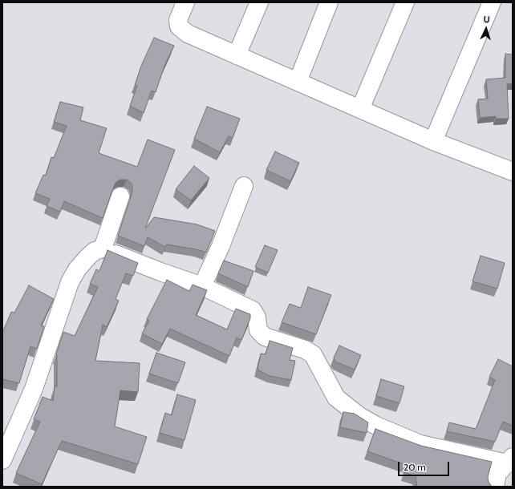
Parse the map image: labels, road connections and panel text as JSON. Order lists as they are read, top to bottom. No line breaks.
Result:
{"scale_bar":"20 m","north":"top"}
